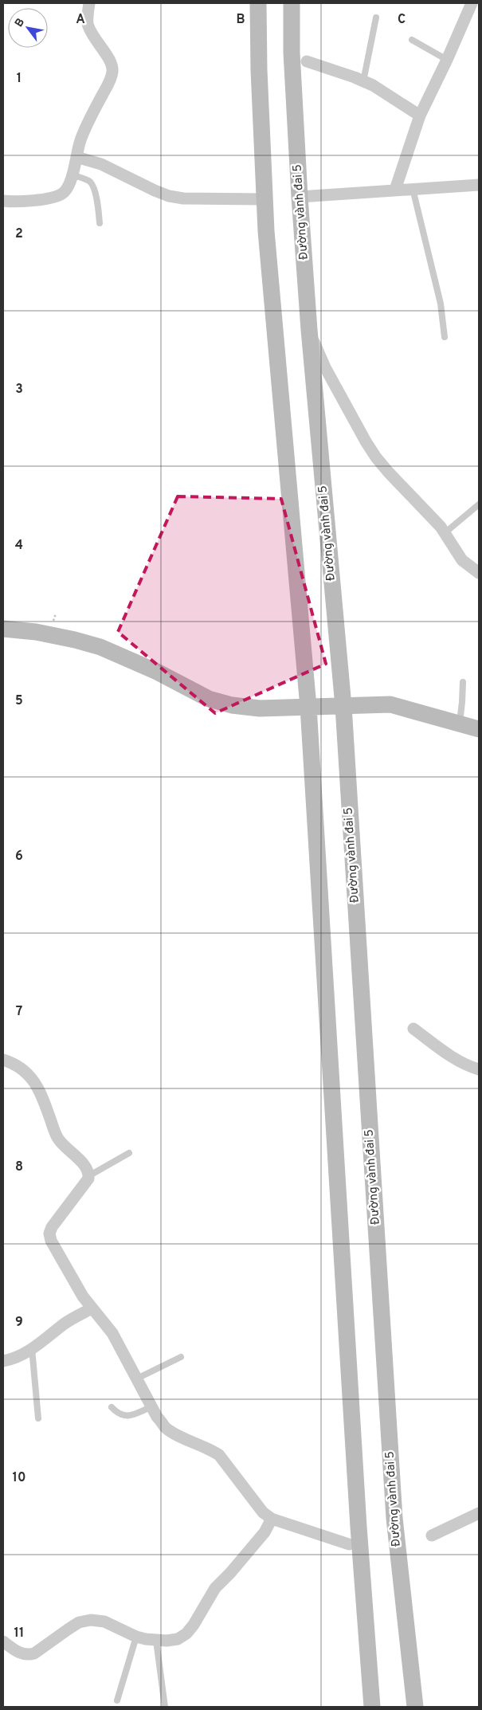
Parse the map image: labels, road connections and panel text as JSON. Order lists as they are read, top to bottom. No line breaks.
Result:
{"streets":{"main road":["Đường vành đai 5"]},"north":"top left","grid":{"columns":["A","B","C"],"rows":["1","2","3","4","5","6","7","8","9","10","11"]}}
